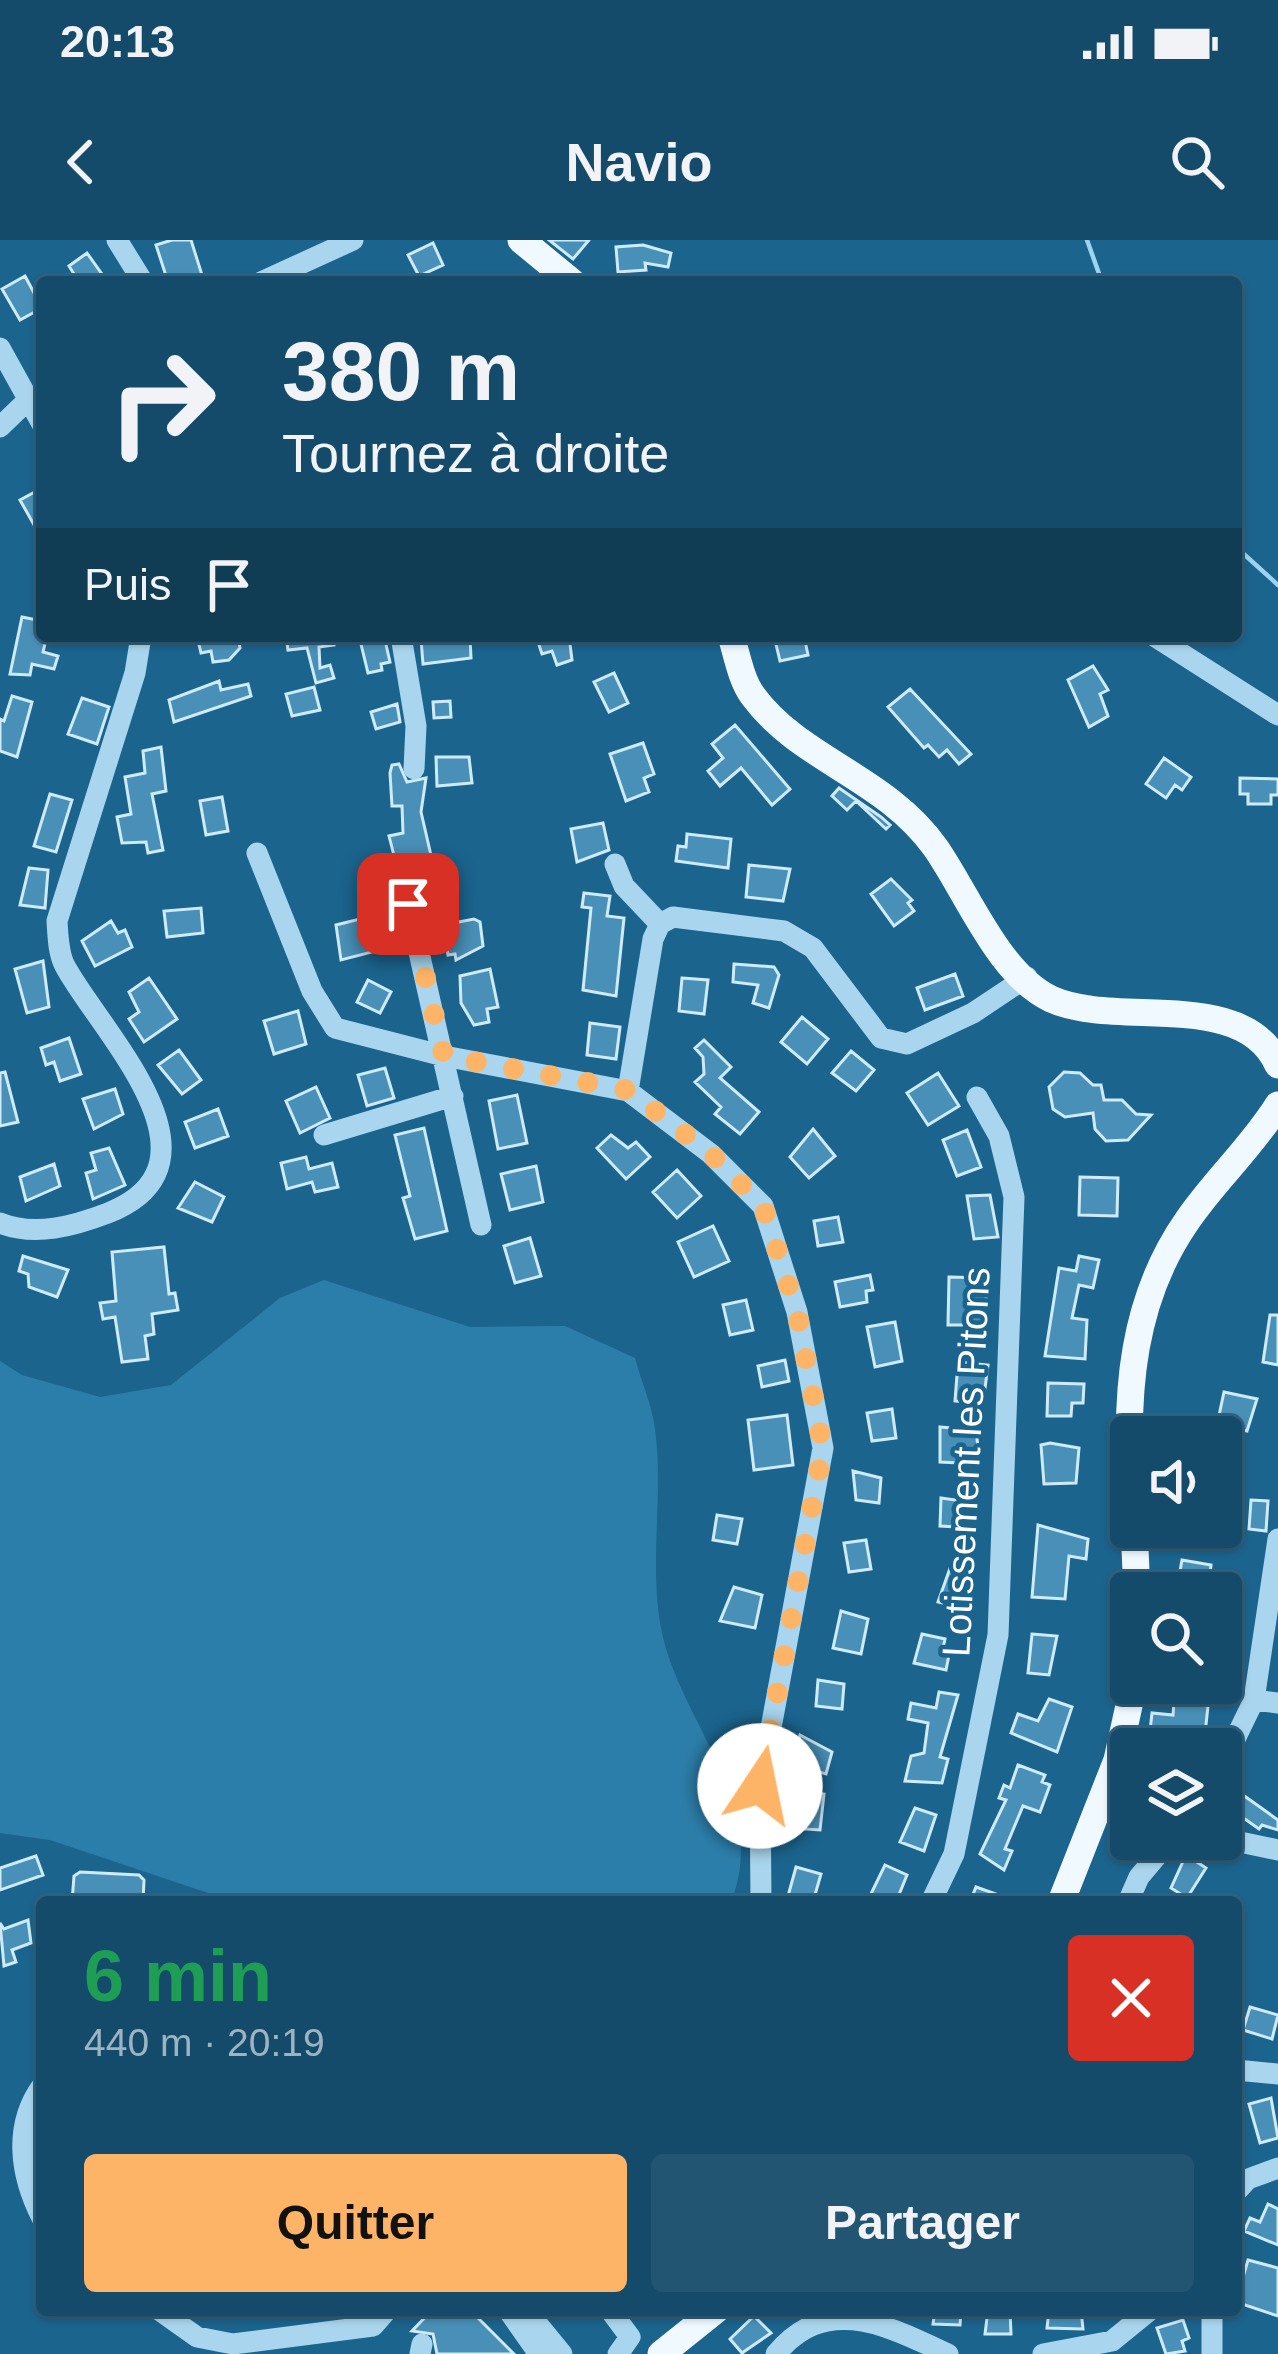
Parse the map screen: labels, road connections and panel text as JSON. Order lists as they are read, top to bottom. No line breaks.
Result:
{"streets":{"street":["Lotissement les Pitons"]},"page":{"status":"20:13","header":"Navio","turn":["380 m","Tournez à droite"],"then":"Puis","heading":["6 min","440 m · 20:19"],"buttons":["Quitter","Partager"]}}
